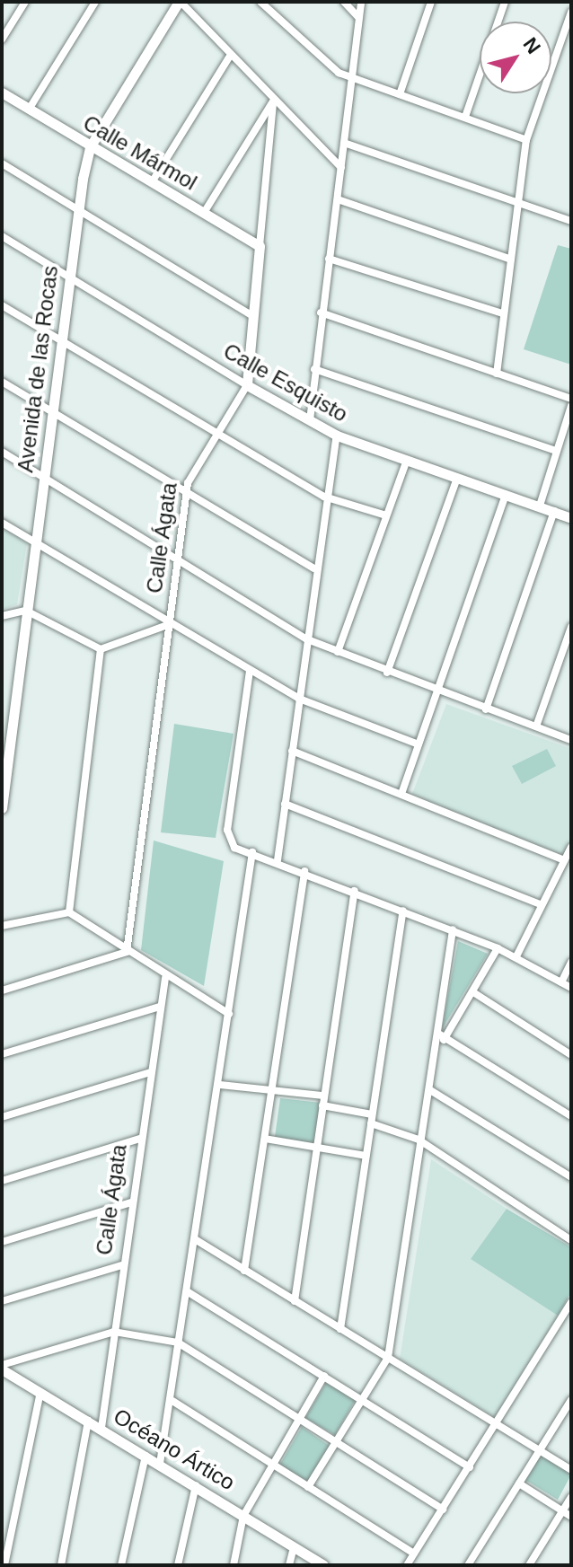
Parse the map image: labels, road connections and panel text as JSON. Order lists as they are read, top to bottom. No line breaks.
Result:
{"streets":{"street":["Calle Mármol","Avenida de las Rocas","Calle Esquisto","Calle Ágata","Océano Ártico"]},"crossings":[["Calle Mármol","Avenida de las Rocas"],["Calle Mármol","Calle Ágata"],["Avenida de las Rocas","Calle Esquisto"],["Calle Esquisto","Calle Ágata"],["Calle Ágata","Océano Ártico"]],"north":"top right"}
